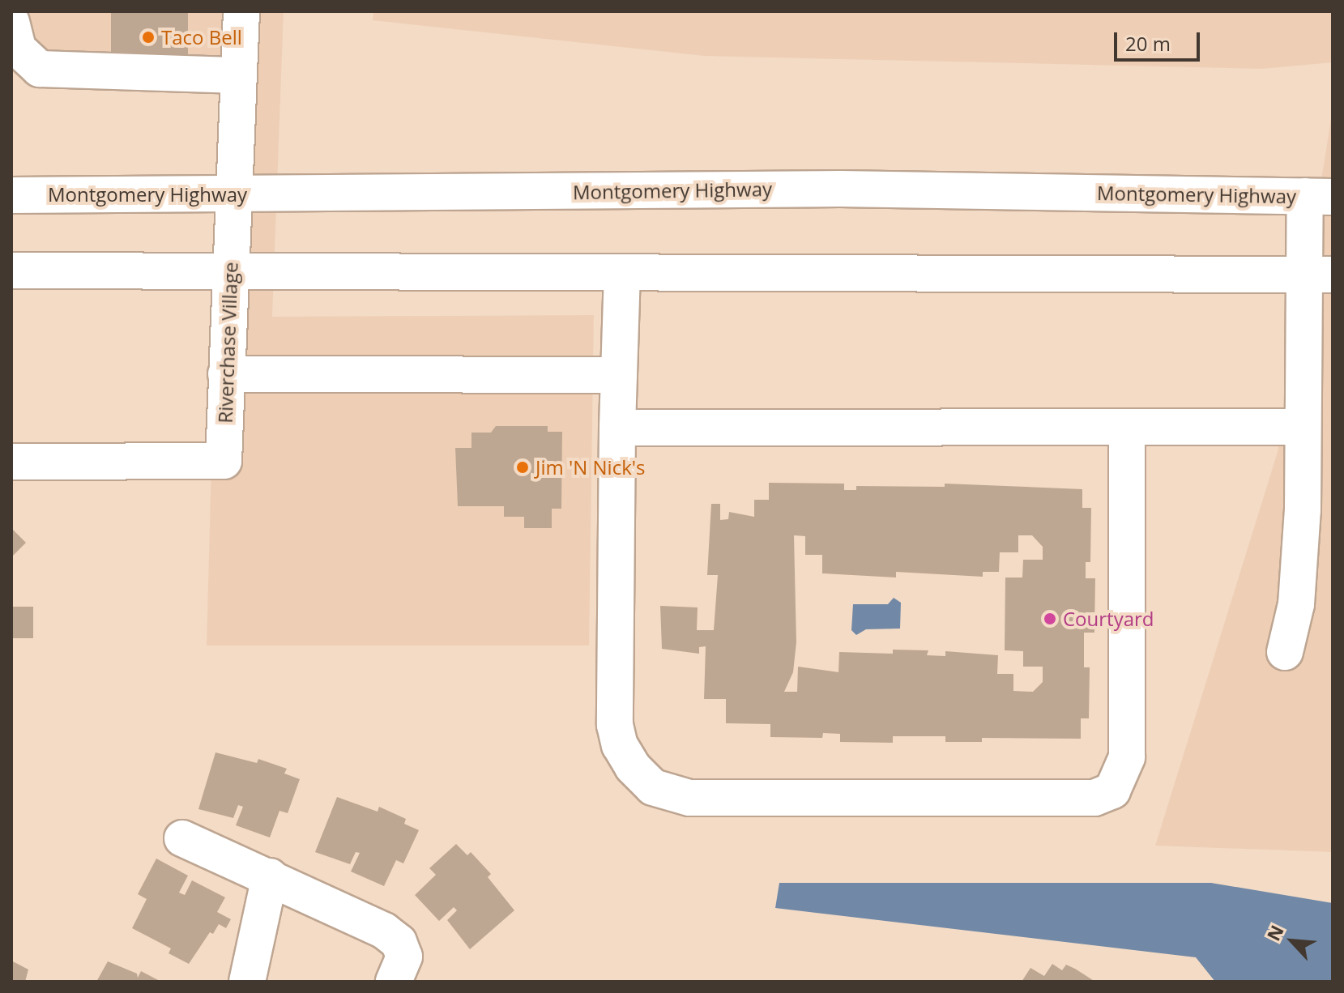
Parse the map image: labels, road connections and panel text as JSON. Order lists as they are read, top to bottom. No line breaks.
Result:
{"streets":{"main road":["Montgomery Highway","Riverchase Village"]},"crossings":[["Montgomery Highway","Riverchase Village"]],"places":["Taco Bell","Jim 'N Nick's","Courtyard"],"scale_bar":"20 m","north":"top left"}
